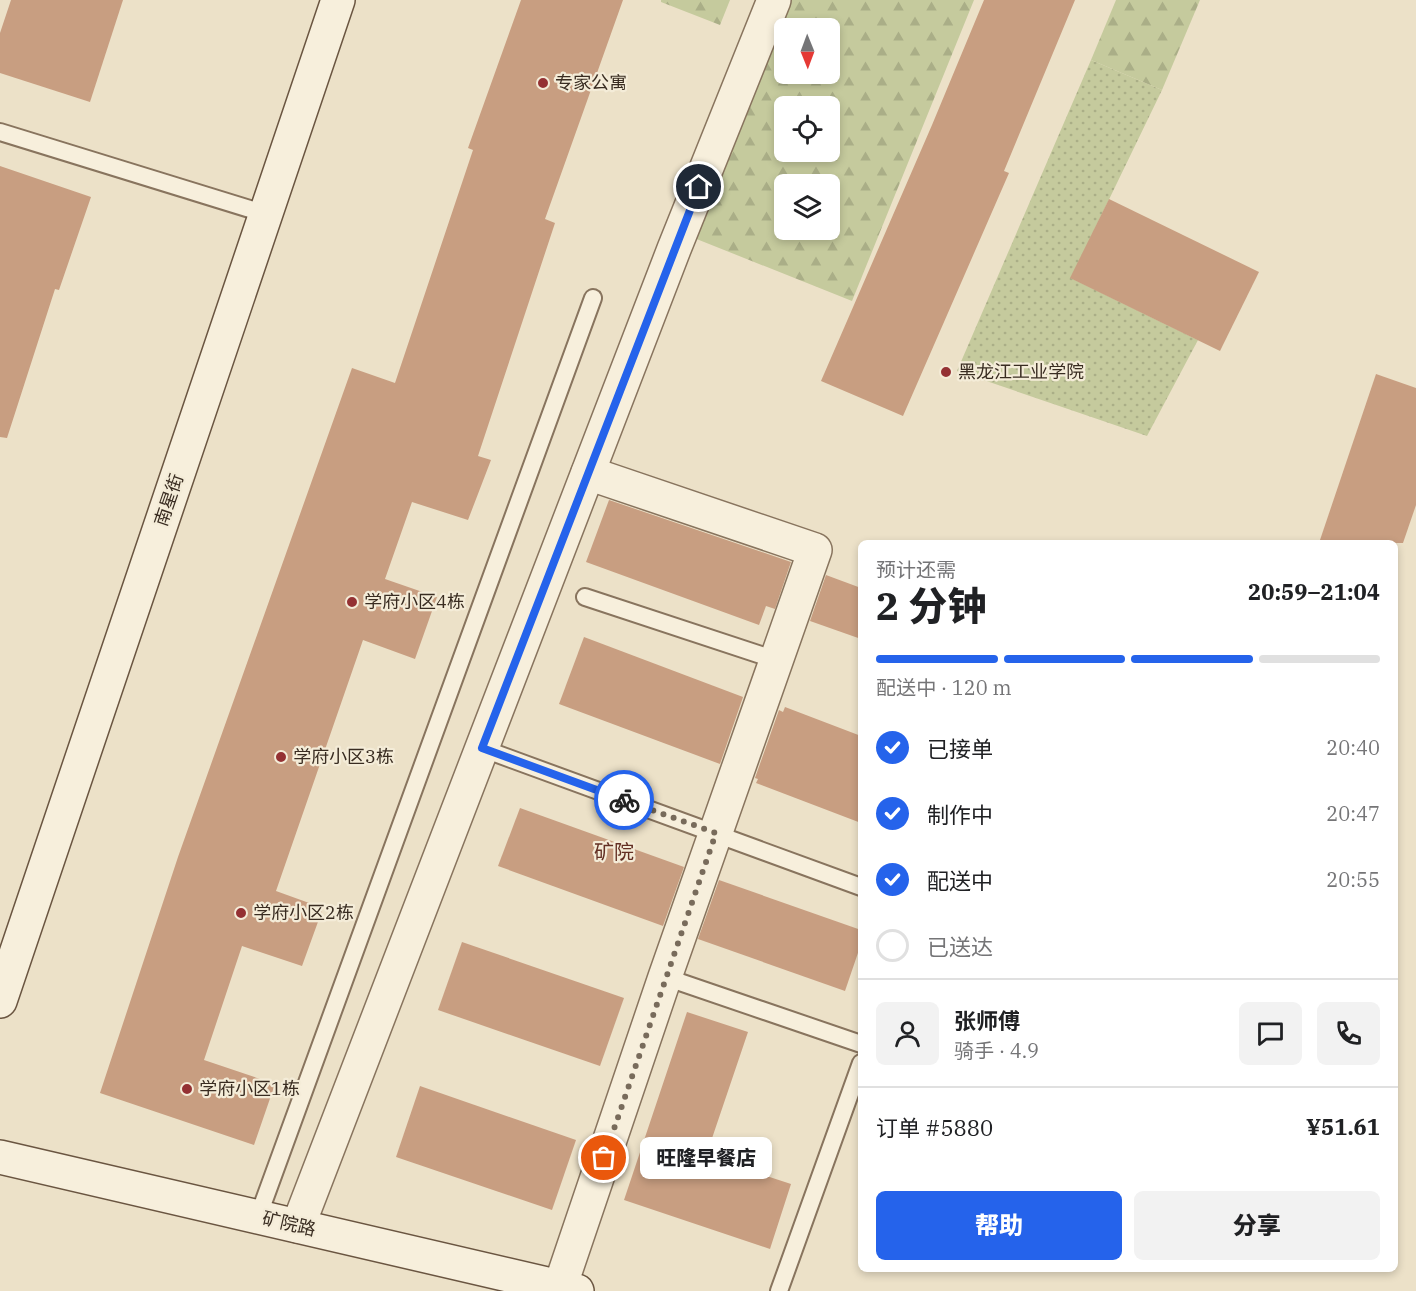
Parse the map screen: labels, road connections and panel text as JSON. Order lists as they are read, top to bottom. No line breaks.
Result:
{"streets":{"street":["南星街","矿院路"]},"districts":["矿院"],"places":["专家公寓","黑龙江工业学院","学府小区4栋","学府小区3栋","学府小区2栋","学府小区1栋","旺隆早餐店"],"north":"bottom","page":{"heading":["2 分钟","预计还需","20:59–21:04"],"panel":["张师傅","骑手 · 4.9","订单 #5880","¥51.61"],"bar":"配送中 · 120 m","list":[["已接单","20:40"],["制作中","20:47"],["配送中","20:55"],"已送达"],"bubble":"旺隆早餐店","buttons":["帮助","分享"]}}
